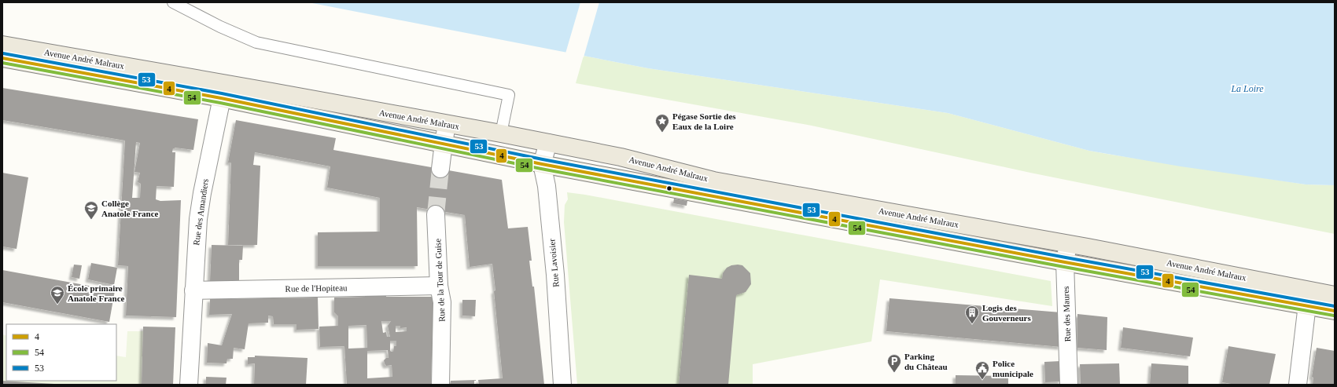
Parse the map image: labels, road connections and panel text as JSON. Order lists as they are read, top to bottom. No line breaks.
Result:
{"streets":{"main road":["Avenue André Malraux"],"street":["Rue des Amandiers","Rue Lavoisier","Rue de la Tour de Guise","Rue de l'Hopiteau","Rue des Maures"]},"crossings":[["Avenue André Malraux","Rue des Amandiers"],["Avenue André Malraux","Rue Lavoisier"],["Avenue André Malraux","Rue des Maures"],["Rue des Amandiers","Rue de l'Hopiteau"],["Rue de la Tour de Guise","Rue de l'Hopiteau"]],"water":["La Loire"],"places":{"place":["Pégase Sortie des Eaux de la Loire"],"school or university":["Collège Anatole France","École primaire Anatole France"],"building":["Logis des Gouverneurs"],"parking":["Parking du Château"],"public building":["Police municipale"]},"lines":["transit line 53","transit line 4","transit line 54"],"legend":["4","54","53"]}
